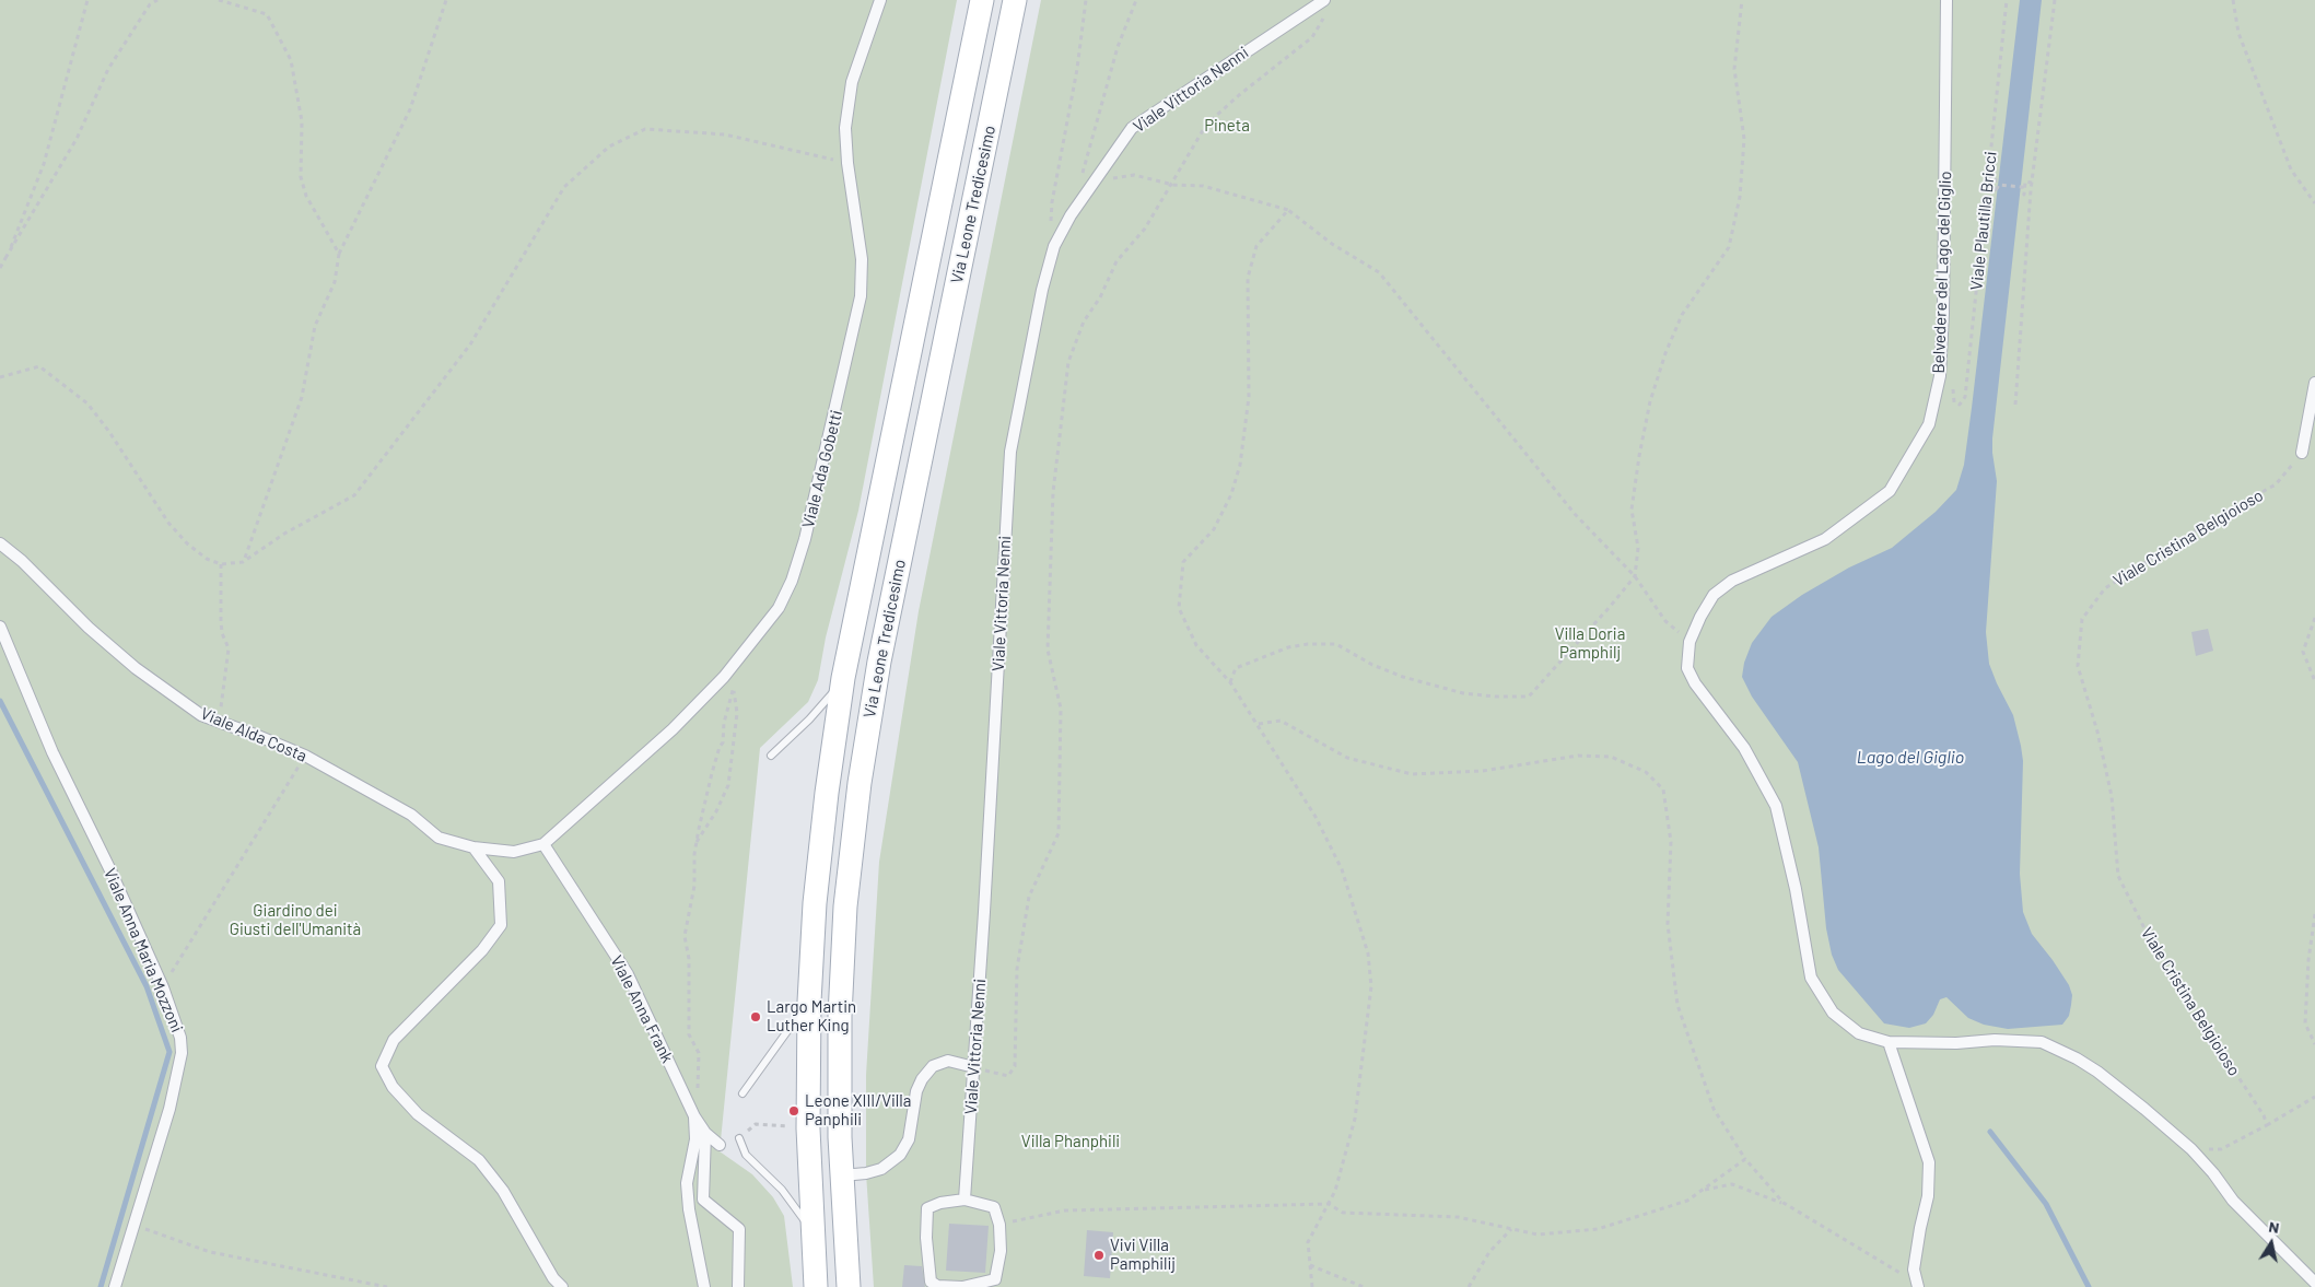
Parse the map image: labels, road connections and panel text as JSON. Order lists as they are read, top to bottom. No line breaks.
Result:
{"streets":{"main road":["Via Leone Tredicesimo"],"street":["Viale Vittoria Nenni","Belvedere del Lago del Giglio","Viale Ada Gobetti","Viale Alda Costa","Viale Anna Maria Mozzoni","Viale Anna Frank"],"path":["Viale Plautilla Bricci","Viale Cristina Belgioioso"]},"crossings":[["Viale Plautilla Bricci","Belvedere del Lago del Giglio"],["Viale Ada Gobetti","Viale Alda Costa"],["Viale Ada Gobetti","Viale Anna Frank"],["Viale Alda Costa","Viale Anna Frank"]],"water":["Lago del Giglio"],"parks":["Pineta","Villa Doria Pamphilj","Giardino dei Giusti dell'Umanità","Villa Phanphili"],"places":["Largo Martin Luther King","Leone XIII/Villa Panphili","Vivi Villa Pamphilij"],"north":"top"}
